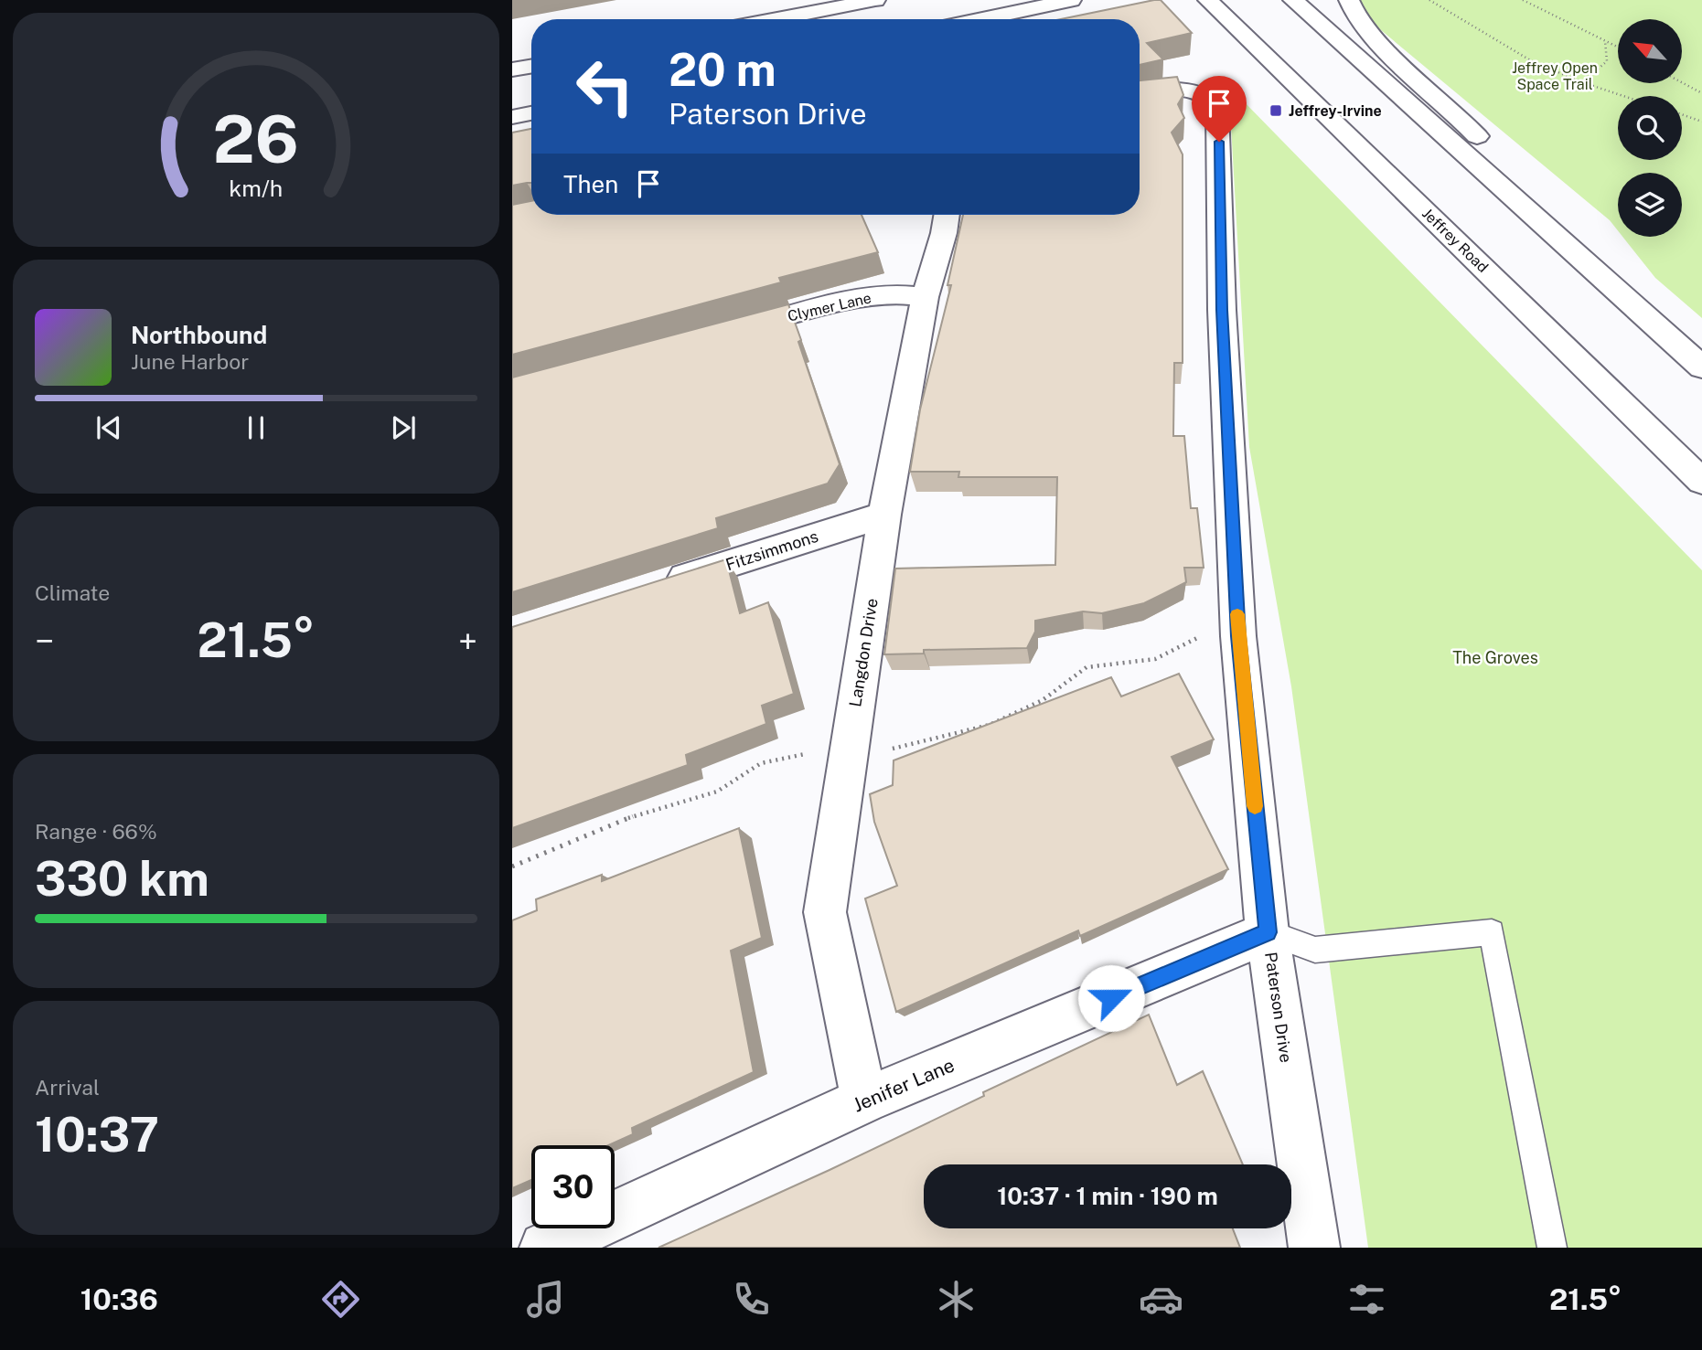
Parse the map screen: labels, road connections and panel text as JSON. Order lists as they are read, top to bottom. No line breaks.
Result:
{"streets":{"street":["Jeffrey Road","Clymer Lane","Fitzsimmons","Langdon Drive","Paterson Drive","Jenifer Lane"]},"crossings":[["Clymer Lane","Langdon Drive"],["Fitzsimmons","Langdon Drive"],["Langdon Drive","Jenifer Lane"],["Paterson Drive","Jenifer Lane"]],"parks":["Jeffrey Open Space Trail","The Groves"],"places":{"transit":["Jeffrey-Irvine"]},"north":"top left","page":{"turn":["20 m","Paterson Drive"],"then":"Then","song":["Northbound","June Harbor"],"tile":["Climate",["Range · 66%","330 km"],["Arrival","10:37"]],"heat":["−","21.5°","+"],"limit":"30","trip":"10:37 · 1 min · 190 m","tabs":["10:36","21.5°"],"gauge":["26","km/h"]}}
